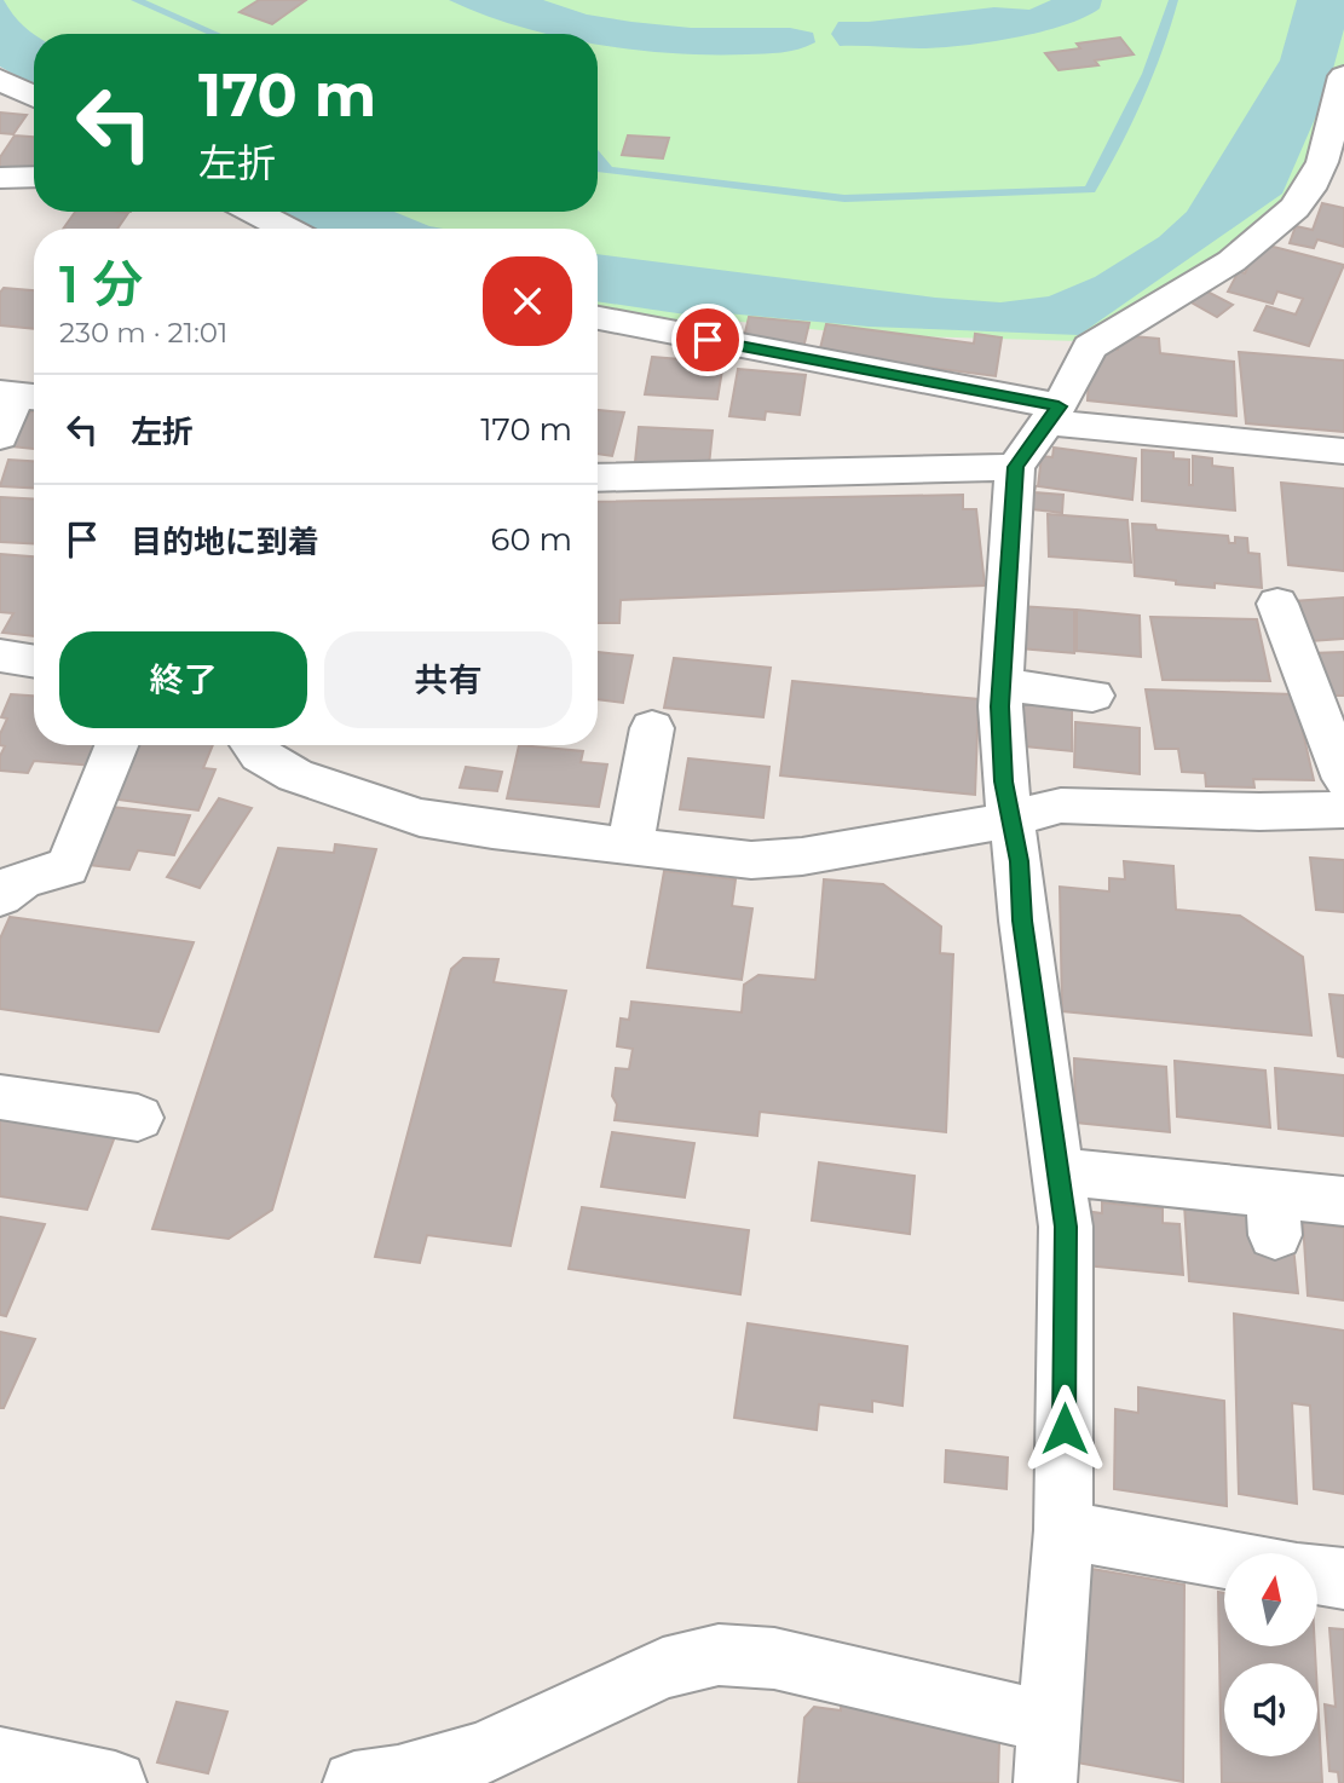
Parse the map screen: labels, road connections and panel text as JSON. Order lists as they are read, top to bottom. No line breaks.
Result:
{"north":"top","page":{"turn":["170 m","左折"],"heading":["1 分","230 m · 21:01"],"list":[{"name":"左折","value":"170 m"},{"name":"目的地に到着","value":"60 m"}],"buttons":["終了","共有"]}}
